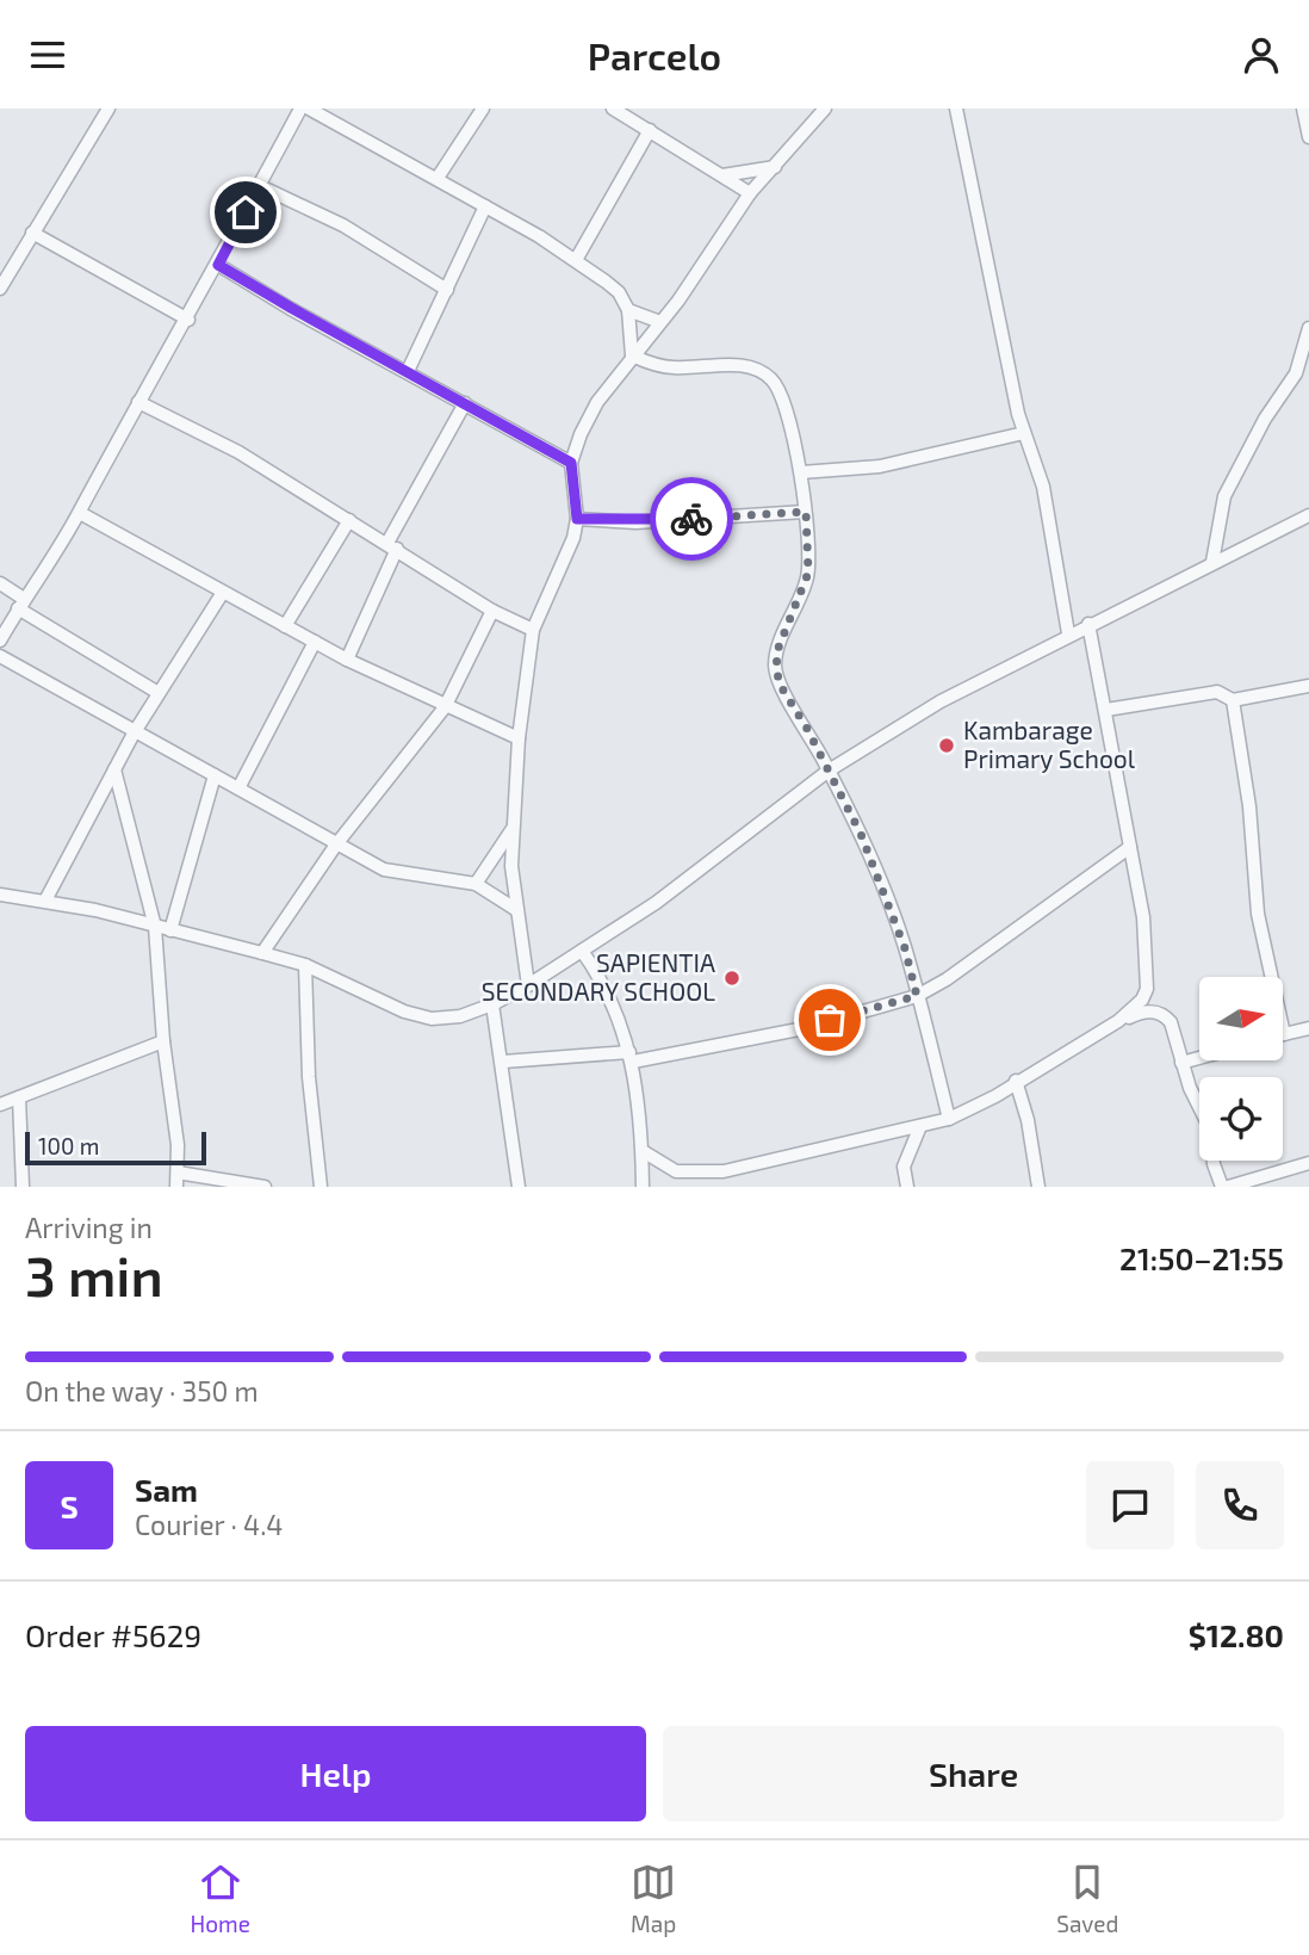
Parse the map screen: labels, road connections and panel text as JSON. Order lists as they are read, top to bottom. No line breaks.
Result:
{"places":["Kambarage Primary School","SAPIENTIA SECONDARY SCHOOL"],"scale_bar":"100 m","north":"right","page":{"header":"Parcelo","scale":"100 m","heading":["3 min","Arriving in","21:50–21:55"],"panel":["Sam","Courier · 4.4","Order #5629","$12.80"],"bar":"On the way · 350 m","round":"S","buttons":["Help","Share"],"tabs":["Home","Map","Saved"]}}
